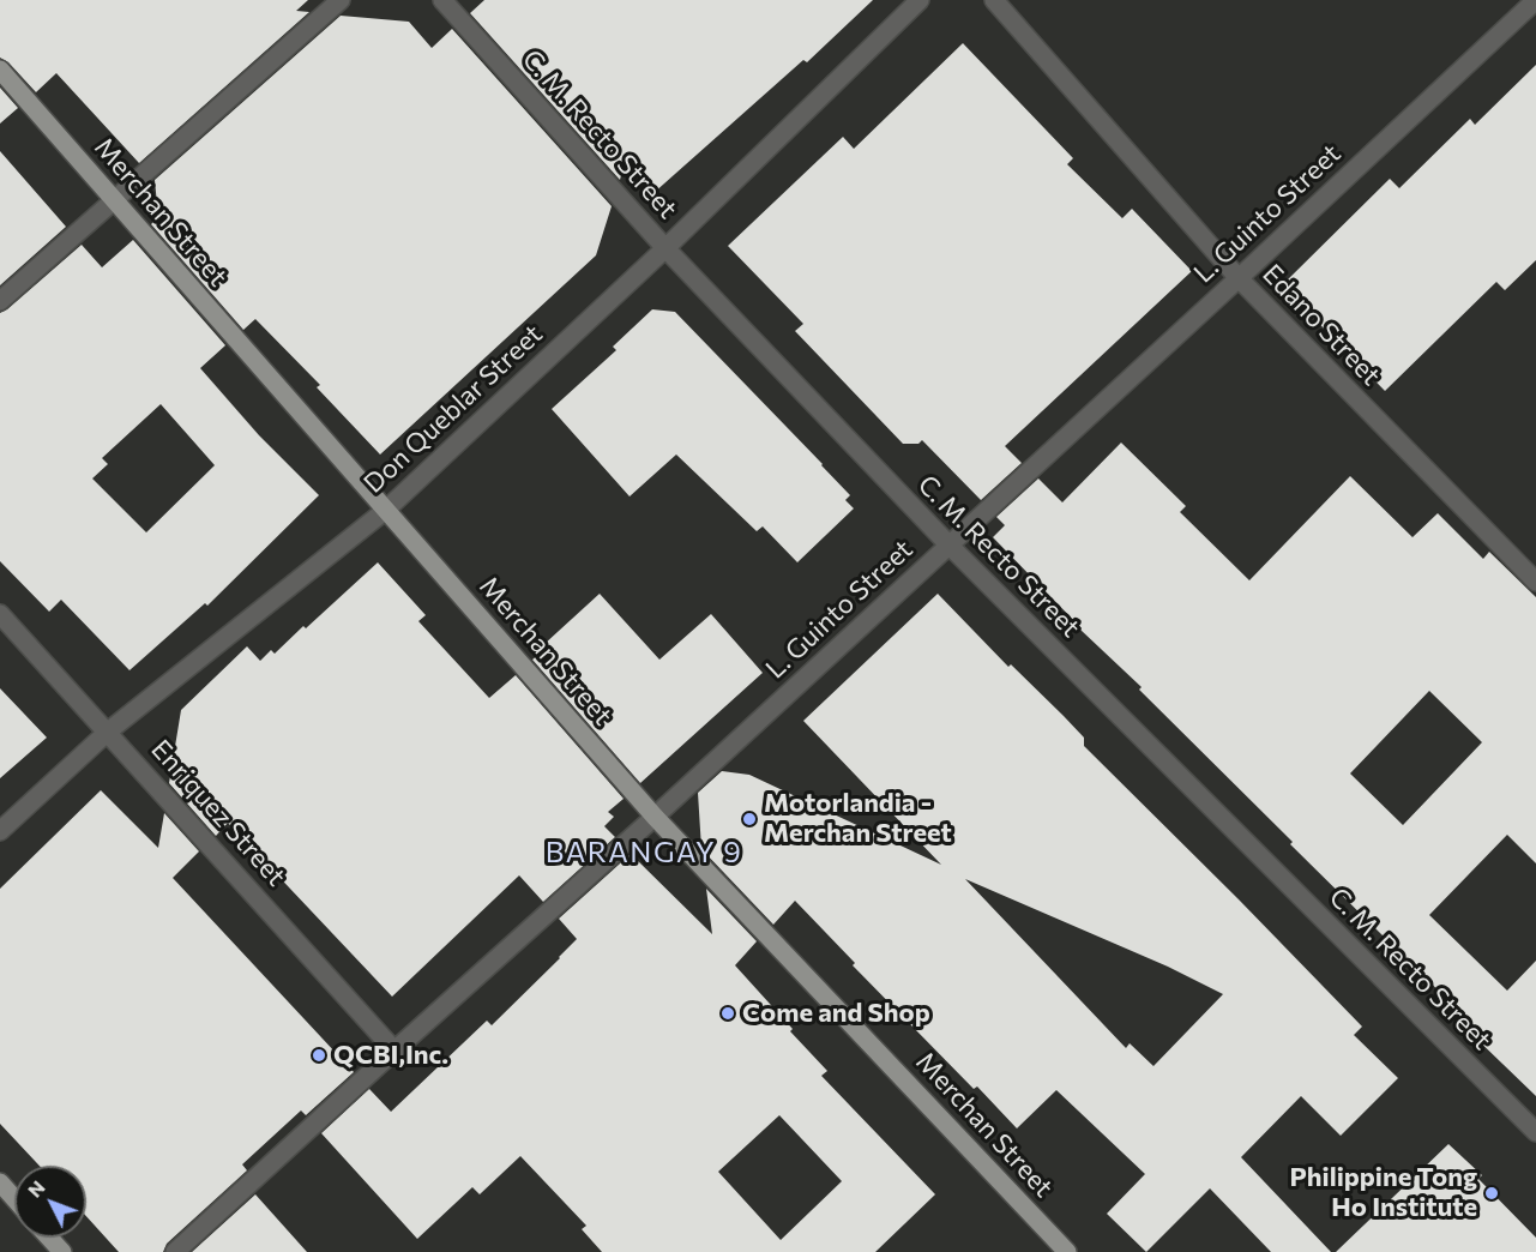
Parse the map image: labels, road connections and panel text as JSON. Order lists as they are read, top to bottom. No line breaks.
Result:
{"streets":{"main road":["Merchan Street"],"street":["C. M. Recto Street","L. Guinto Street","Edano Street","Don Queblar Street","Enriquez Street"]},"crossings":[["C. M. Recto Street","L. Guinto Street"],["C. M. Recto Street","Don Queblar Street"],["Merchan Street","L. Guinto Street"],["Merchan Street","Don Queblar Street"],["L. Guinto Street","Edano Street"],["L. Guinto Street","Enriquez Street"],["Don Queblar Street","Enriquez Street"]],"districts":["BARANGAY 9"],"places":["Motorlandia - Merchan Street","Come and Shop","QCBI,Inc.","Philippine Tong Ho Institute"],"north":"top left"}
